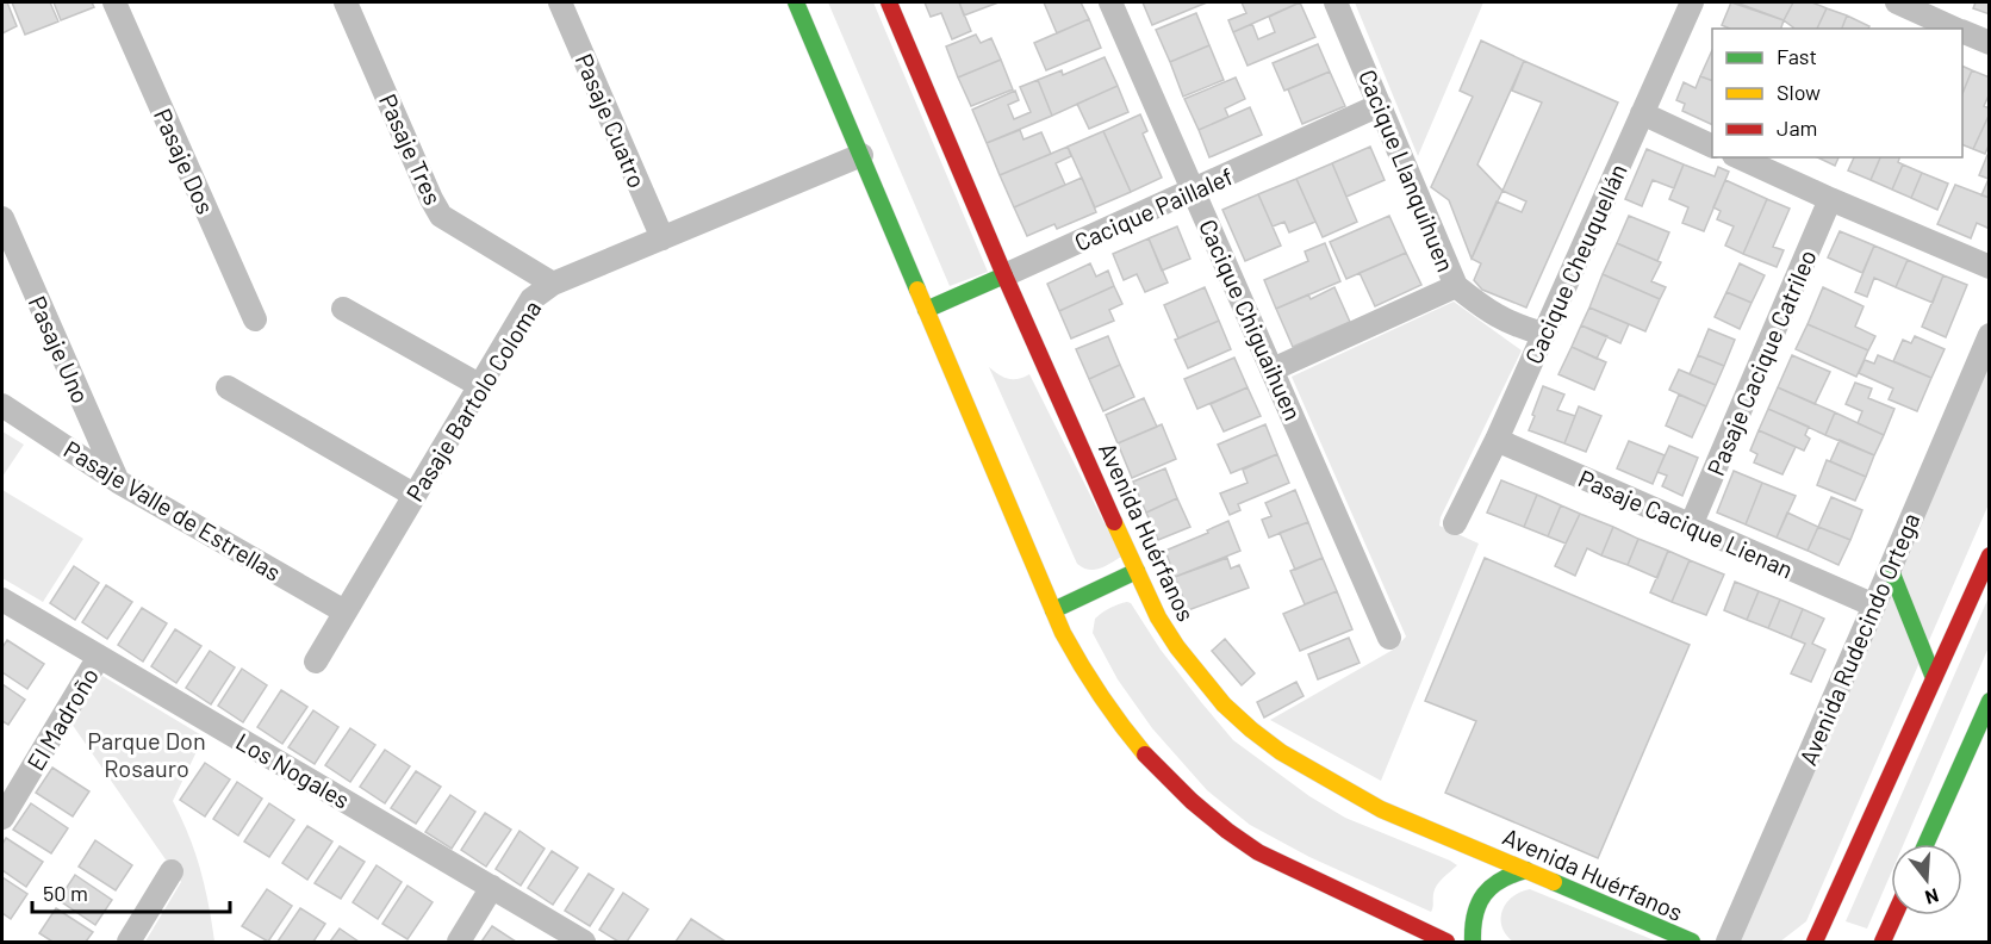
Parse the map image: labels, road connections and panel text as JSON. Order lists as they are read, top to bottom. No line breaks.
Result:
{"streets":{"main road":["Cacique Paillalef","Avenida Huérfanos"],"street":["Pasaje Cuatro","Pasaje Tres","Pasaje Dos","Cacique Llanquihuen","Cacique Cheuquellán","Cacique Chiguaihuen","Pasaje Uno","Pasaje Cacique Catrileo","Pasaje Bartolo Coloma","Pasaje Valle de Estrellas","Pasaje Cacique Lienan","Avenida Rudecindo Ortega","El Madroño","Los Nogales"]},"crossings":[["Pasaje Cuatro","Pasaje Bartolo Coloma"],["Pasaje Tres","Pasaje Bartolo Coloma"],["Cacique Llanquihuen","Cacique Paillalef"],["Cacique Llanquihuen","Cacique Cheuquellán"],["Cacique Paillalef","Cacique Chiguaihuen"],["Cacique Paillalef","Avenida Huérfanos"],["Cacique Cheuquellán","Pasaje Cacique Lienan"],["Pasaje Uno","Pasaje Valle de Estrellas"],["Pasaje Cacique Catrileo","Pasaje Cacique Lienan"],["Pasaje Bartolo Coloma","Pasaje Valle de Estrellas"],["Pasaje Cacique Lienan","Avenida Rudecindo Ortega"],["El Madroño","Los Nogales"]],"parks":["Parque Don Rosauro"],"legend":["Fast","Slow","Jam"],"scale_bar":"50 m","north":"bottom"}
